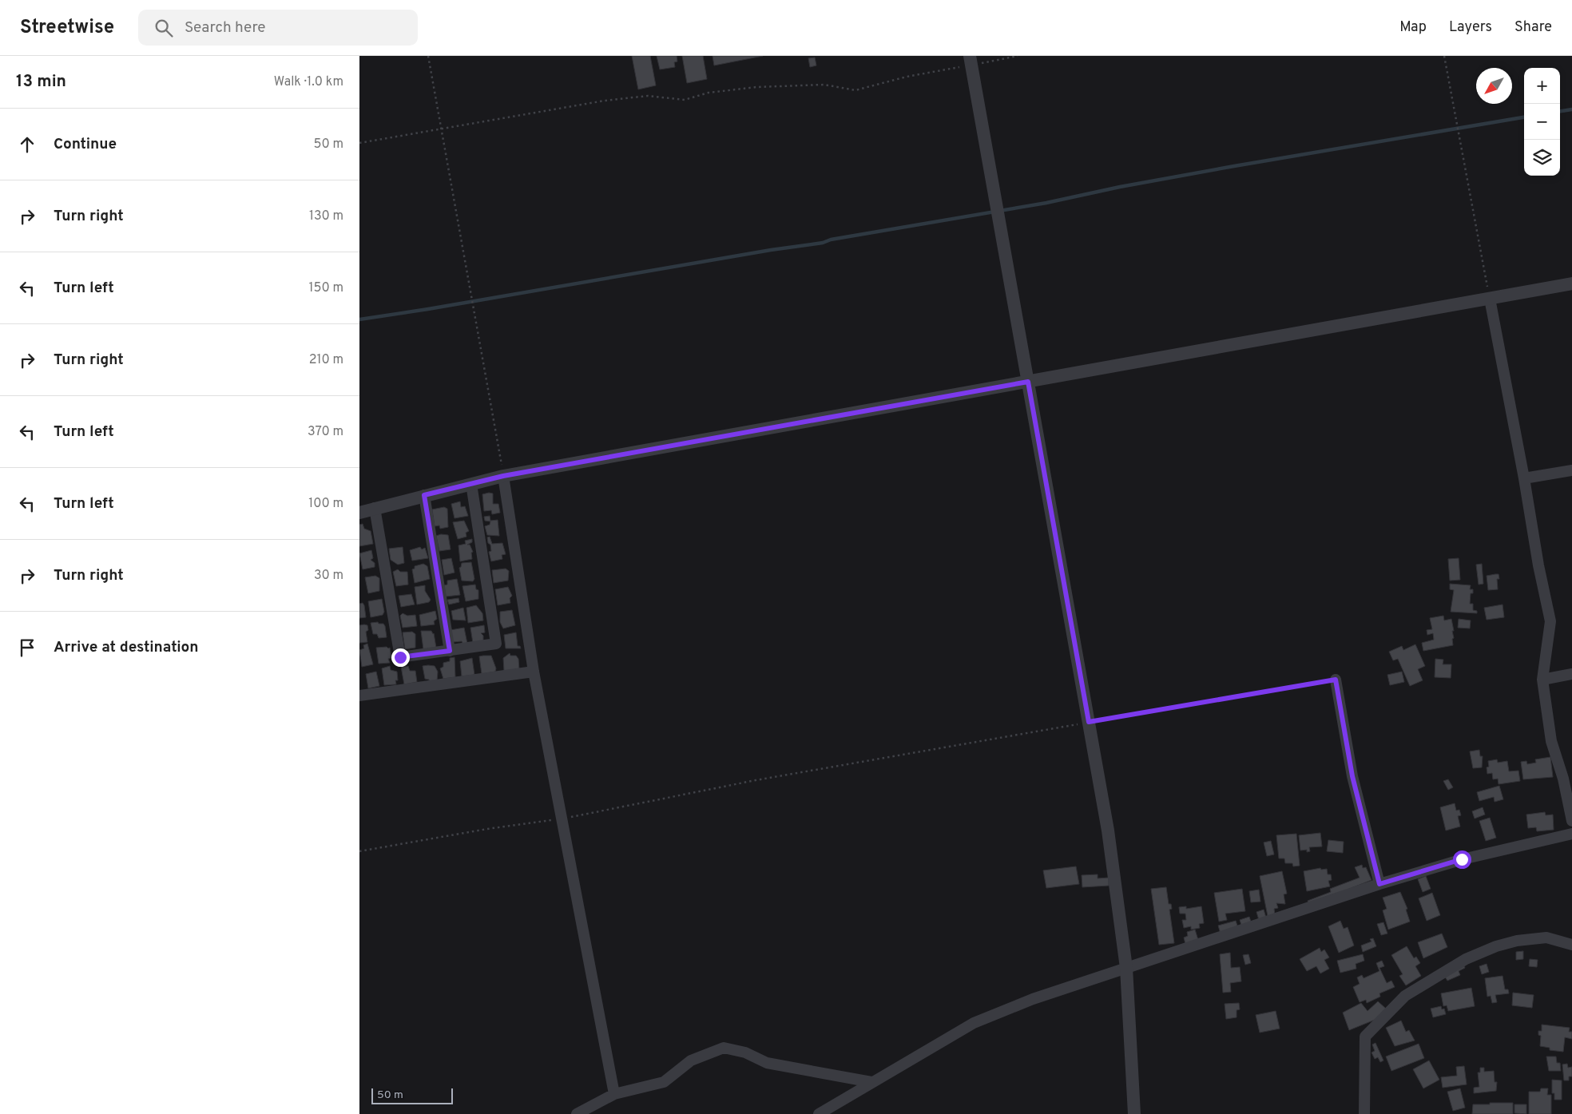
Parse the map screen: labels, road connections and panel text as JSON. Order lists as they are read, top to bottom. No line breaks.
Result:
{"scale_bar":"50 m","north":"bottom left","page":{"header":"Streetwise","search":"Search here","nav":["Map","Layers","Share"],"heading":["13 min","Walk · 1.0 km"],"map_buttons":["+","−"],"list":[["Continue","50 m"],["Turn right","130 m"],["Turn left","150 m"],["Turn right","210 m"],["Turn left","370 m"],["Turn left","100 m"],["Turn right","30 m"],"Arrive at destination"],"scale":"50 m"}}
